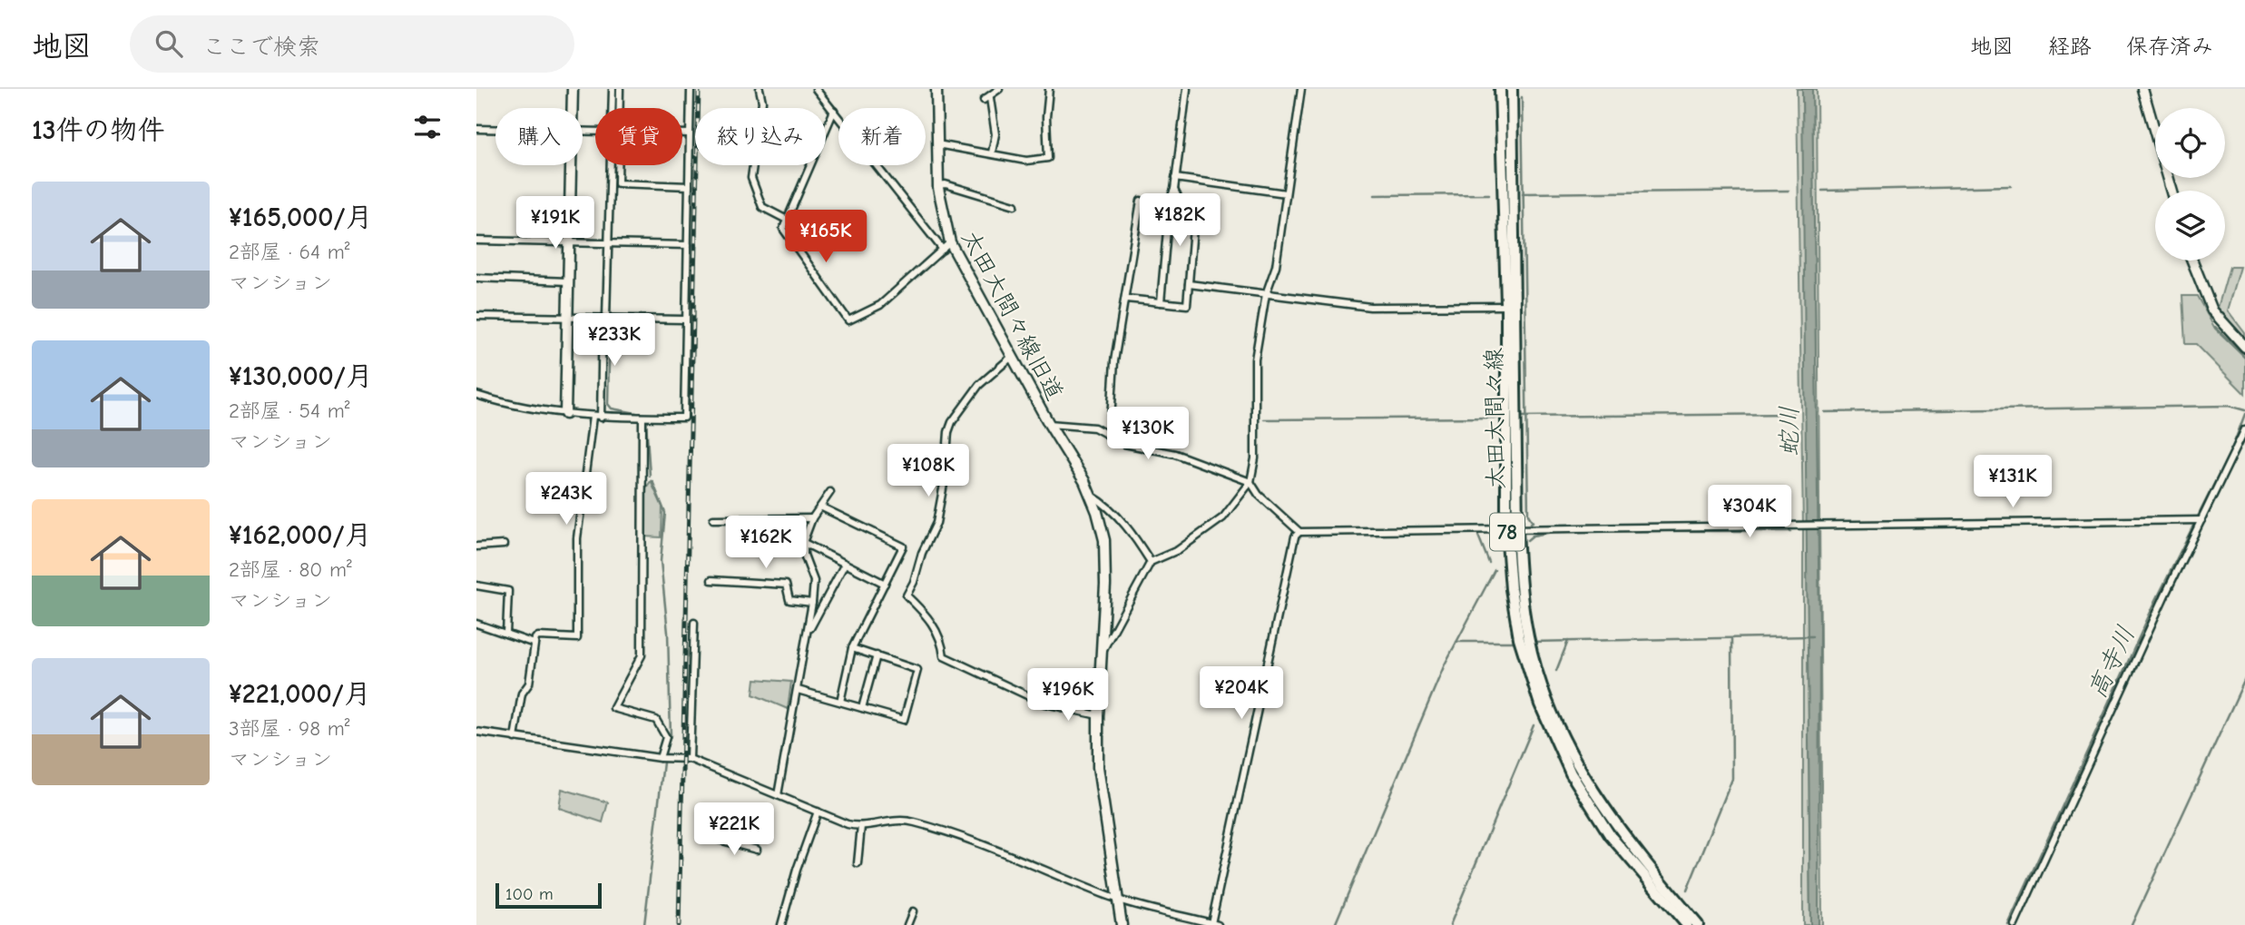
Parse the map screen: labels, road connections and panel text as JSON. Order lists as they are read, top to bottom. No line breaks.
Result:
{"streets":{"main road":["太田大間々線","78"],"street":["太田大間々線旧道"]},"water":["蛇川","高寺川"],"scale_bar":"100 m","page":{"header":"地図","search":"ここで検索","nav":["地図","経路","保存済み"],"heading":"13件の物件","chip":["購入","賃貸","絞り込み","新着"],"list":[{"name":"¥165,000/月","note":"2部屋 · 64 m² · マンション"},{"name":"¥130,000/月","note":"2部屋 · 54 m² · マンション"},{"name":"¥162,000/月","note":"2部屋 · 80 m² · マンション"},{"name":"¥221,000/月","note":"3部屋 · 98 m² · マンション"}],"price":["¥182K","¥191K","¥165K","¥233K","¥130K","¥108K","¥131K","¥243K","¥304K","¥162K","¥204K","¥196K","¥221K"],"scale":"100 m"}}
